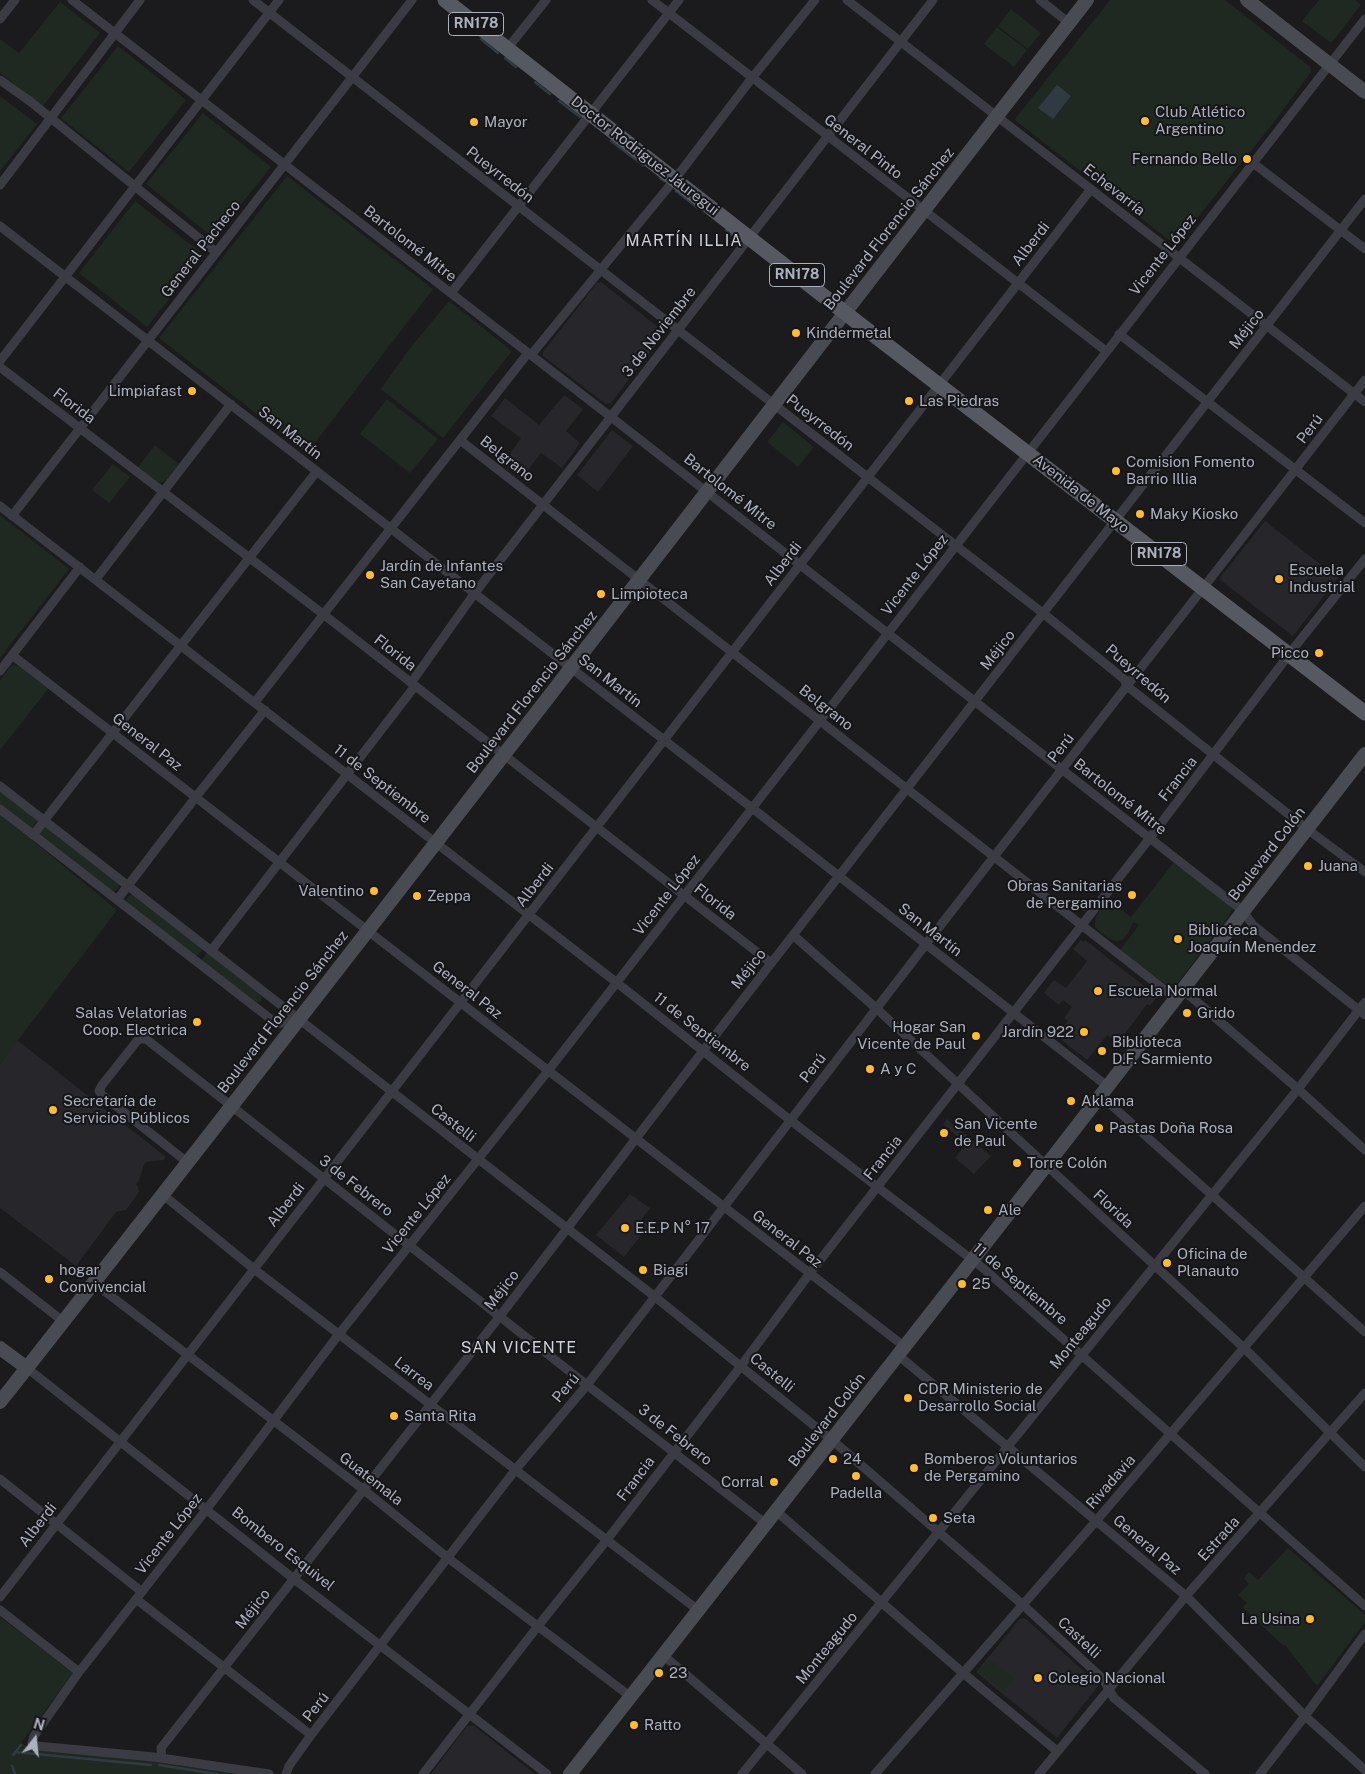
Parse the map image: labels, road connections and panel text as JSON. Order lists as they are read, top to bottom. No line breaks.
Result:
{"streets":{"main road":["RN178","Doctor Rodríguez Jáuregui","Boulevard Florencio Sánchez","Avenida de Mayo","Boulevard Colón","Bombero Esquivel"],"street":["General Pinto","Pueyrredón","Echevarría","Bartolomé Mitre","Alberdi","General Pacheco","Vicente López","Méjico","3 de Noviembre","Florida","Perú","San Martín","Belgrano","General Paz","Francia","11 de Septiembre","Castelli","3 de Febrero","Monteagudo","Larrea","Guatemala","Rivadavia","Estrada"]},"crossings":[["General Pinto","Boulevard Florencio Sánchez"],["General Pinto","Alberdi"],["General Pinto","Vicente López"],["General Pinto","3 de Noviembre"],["Doctor Rodríguez Jáuregui","Boulevard Florencio Sánchez"],["Doctor Rodríguez Jáuregui","3 de Noviembre"],["Doctor Rodríguez Jáuregui","Avenida de Mayo"],["Pueyrredón","Boulevard Florencio Sánchez"],["Pueyrredón","Alberdi"],["Pueyrredón","General Pacheco"],["Pueyrredón","Vicente López"],["Pueyrredón","Méjico"],["Pueyrredón","3 de Noviembre"],["Pueyrredón","Perú"],["Pueyrredón","Francia"],["Pueyrredón","Boulevard Colón"],["Echevarría","Boulevard Florencio Sánchez"],["Echevarría","Alberdi"],["Echevarría","Vicente López"],["Echevarría","Méjico"],["Echevarría","3 de Noviembre"],["Echevarría","Perú"],["Boulevard Florencio Sánchez","Bartolomé Mitre"],["Boulevard Florencio Sánchez","Florida"],["Boulevard Florencio Sánchez","San Martín"],["Boulevard Florencio Sánchez","Belgrano"],["Boulevard Florencio Sánchez","Avenida de Mayo"],["Boulevard Florencio Sánchez","General Paz"],["Boulevard Florencio Sánchez","11 de Septiembre"],["Boulevard Florencio Sánchez","Castelli"],["Boulevard Florencio Sánchez","3 de Febrero"],["Boulevard Florencio Sánchez","Larrea"],["Boulevard Florencio Sánchez","Guatemala"],["Boulevard Florencio Sánchez","Bombero Esquivel"],["Bartolomé Mitre","Alberdi"],["Bartolomé Mitre","General Pacheco"],["Bartolomé Mitre","Vicente López"],["Bartolomé Mitre","Méjico"],["Bartolomé Mitre","3 de Noviembre"],["Bartolomé Mitre","Perú"],["Bartolomé Mitre","Francia"],["Bartolomé Mitre","Boulevard Colón"],["Bartolomé Mitre","Monteagudo"],["Alberdi","Florida"],["Alberdi","San Martín"],["Alberdi","Belgrano"],["Alberdi","Avenida de Mayo"],["Alberdi","General Paz"],["Alberdi","11 de Septiembre"],["Alberdi","Castelli"],["Alberdi","3 de Febrero"],["Alberdi","Larrea"],["Alberdi","Guatemala"],["Alberdi","Bombero Esquivel"],["General Pacheco","Florida"],["General Pacheco","San Martín"],["General Pacheco","11 de Septiembre"],["Vicente López","Méjico"],["Vicente López","Florida"],["Vicente López","San Martín"],["Vicente López","Belgrano"],["Vicente López","Avenida de Mayo"],["Vicente López","General Paz"],["Vicente López","11 de Septiembre"],["Vicente López","Castelli"],["Vicente López","3 de Febrero"],["Vicente López","Larrea"],["Vicente López","Guatemala"],["Vicente López","Bombero Esquivel"],["Méjico","Florida"],["Méjico","San Martín"],["Méjico","Belgrano"],["Méjico","Avenida de Mayo"],["Méjico","General Paz"],["Méjico","11 de Septiembre"],["Méjico","Castelli"],["Méjico","3 de Febrero"],["Méjico","Larrea"],["Méjico","Guatemala"],["Méjico","Bombero Esquivel"],["3 de Noviembre","Florida"],["3 de Noviembre","San Martín"],["3 de Noviembre","Belgrano"],["3 de Noviembre","General Paz"],["3 de Noviembre","11 de Septiembre"],["3 de Noviembre","Castelli"],["Florida","Perú"],["Florida","Francia"],["Florida","Boulevard Colón"],["Florida","Monteagudo"],["Florida","Rivadavia"],["Florida","Estrada"],["Perú","San Martín"],["Perú","Belgrano"],["Perú","Avenida de Mayo"],["Perú","General Paz"],["Perú","11 de Septiembre"],["Perú","Castelli"],["Perú","3 de Febrero"],["Perú","Larrea"],["Perú","Guatemala"],["Perú","Bombero Esquivel"],["San Martín","Francia"],["San Martín","Boulevard Colón"],["San Martín","Monteagudo"],["San Martín","Rivadavia"],["Belgrano","Francia"],["Belgrano","Boulevard Colón"],["Belgrano","Monteagudo"],["Avenida de Mayo","Francia"],["General Paz","Francia"],["General Paz","Boulevard Colón"],["General Paz","Monteagudo"],["General Paz","Rivadavia"],["General Paz","Estrada"],["Francia","11 de Septiembre"],["Francia","Castelli"],["Francia","3 de Febrero"],["Francia","Larrea"],["Francia","Guatemala"],["Francia","Bombero Esquivel"],["11 de Septiembre","Boulevard Colón"],["11 de Septiembre","Monteagudo"],["11 de Septiembre","Rivadavia"],["11 de Septiembre","Estrada"],["Boulevard Colón","Castelli"],["Boulevard Colón","3 de Febrero"],["Boulevard Colón","Larrea"],["Boulevard Colón","Guatemala"],["Castelli","Monteagudo"],["Castelli","Rivadavia"],["Castelli","Estrada"]],"districts":["MARTÍN ILLIA","SAN VICENTE"],"places":["Club Atlético Argentino","Mayor","Fernando Bello","Kindermetal","Limpiafast","Las Piedras","Comision Fomento Barrio Illia","Maky Kiosko","Jardín de Infantes San Cayetano","Escuela Industrial","Limpioteca","Picco","Juana","Valentino","Obras Sanitarias de Pergamino","Zeppa","Biblioteca Joaquín Menendez","Escuela Normal","Grido","Salas Velatorias Coop. Electrica","Jardín 922","Hogar San Vicente de Paul","Biblioteca D.F. Sarmiento","A y C","Aklama","Secretaría de Servicios Públicos","Pastas Doña Rosa","San Vicente de Paul","Torre Colón","Ale","E.E.P N° 17","Oficina de Planauto","Biagi","hogar Convivencial","25","CDR Ministerio de Desarrollo Social","Santa Rita","24","Bomberos Voluntarios de Pergamino","Padella","Corral","Seta","La Usina","23","Colegio Nacional","Ratto"],"north":"top"}
